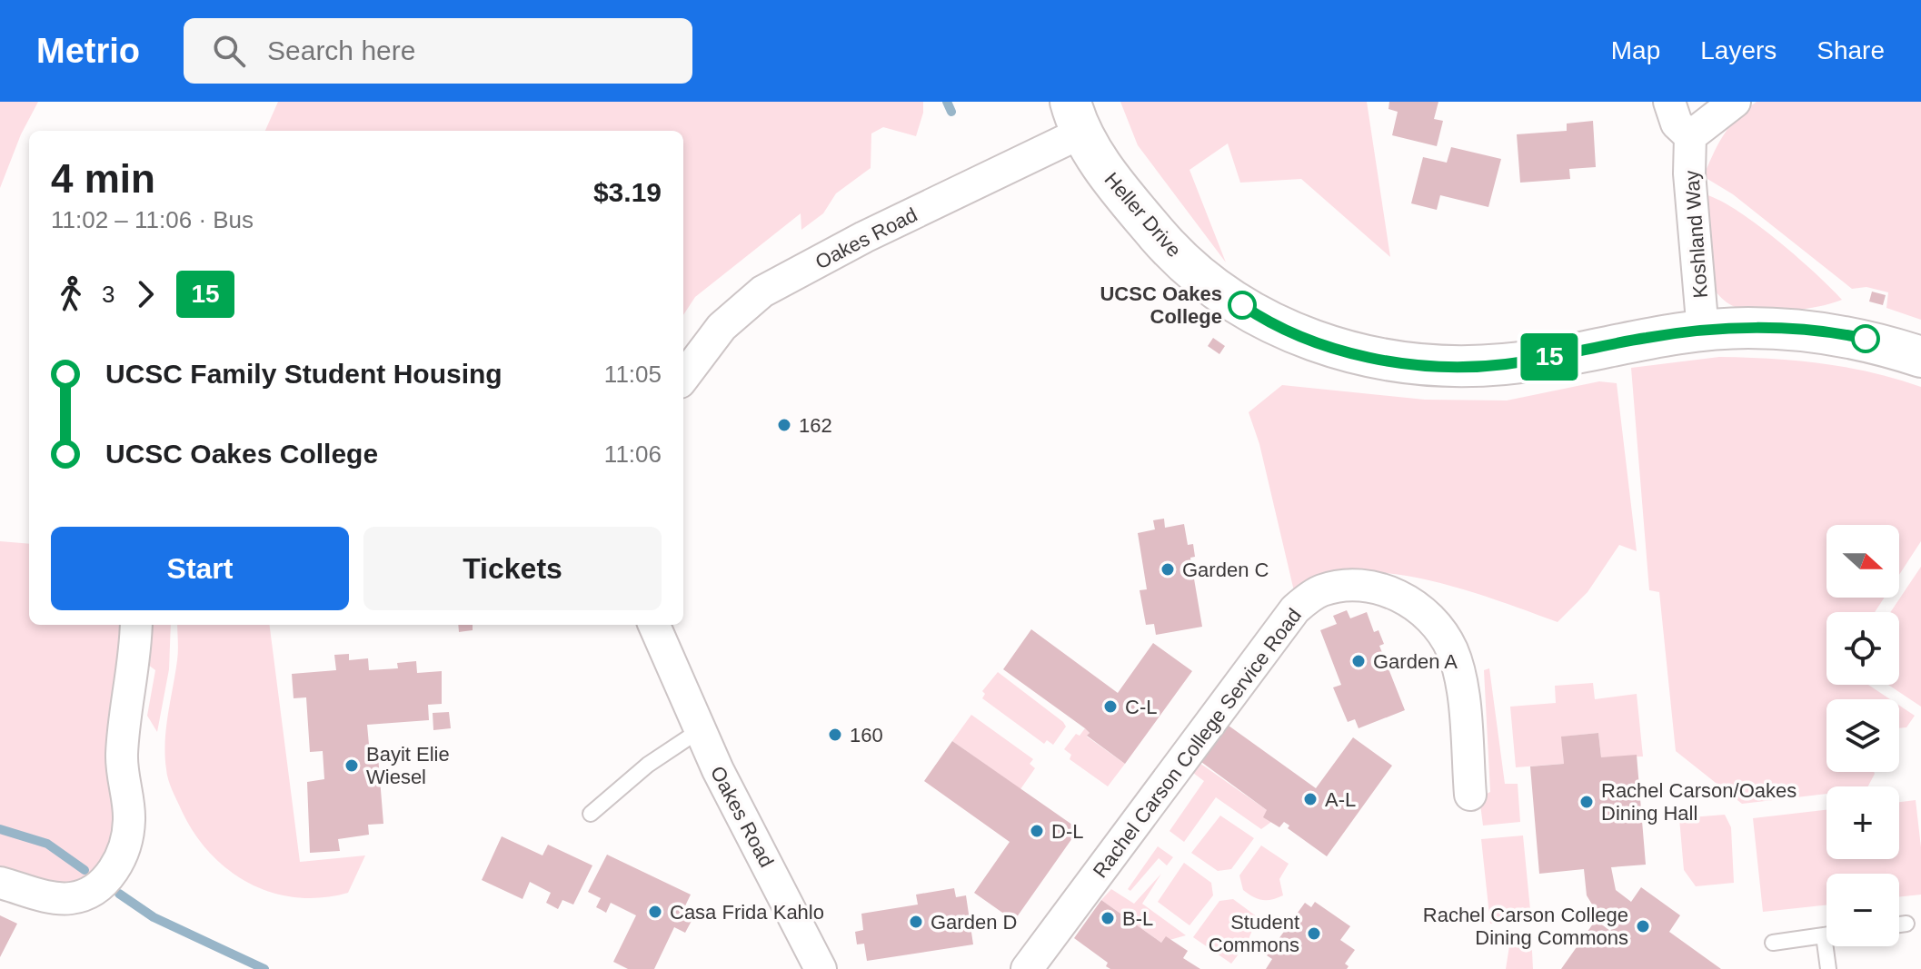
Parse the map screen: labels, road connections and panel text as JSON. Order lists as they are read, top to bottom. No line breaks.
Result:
{"streets":{"main road":["Heller Drive"],"street":["Koshland Way","Oakes Road","Rachel Carson College Service Road"]},"crossings":[["Heller Drive","Koshland Way"],["Heller Drive","Oakes Road"]],"places":["UCSC Oakes College","162","Garden C","Garden A","C-L","160","Bayit Elie Wiesel","A-L","Rachel Carson/Oakes Dining Hall","D-L","Casa Frida Kahlo","B-L","Garden D","Rachel Carson College Dining Commons","Student Commons"],"lines":["bus line 15"],"north":"right","page":{"header":"Metrio","search":"Search here","nav":["Map","Layers","Share"],"on_map":"15","heading":["4 min","11:02 – 11:06 · Bus","$3.19"],"legs":["3","15"],"list":[{"name":"UCSC Family Student Housing","value":"11:05"},{"name":"UCSC Oakes College","value":"11:06"}],"buttons":["Start","Tickets"],"map_buttons":["+","−"]}}
